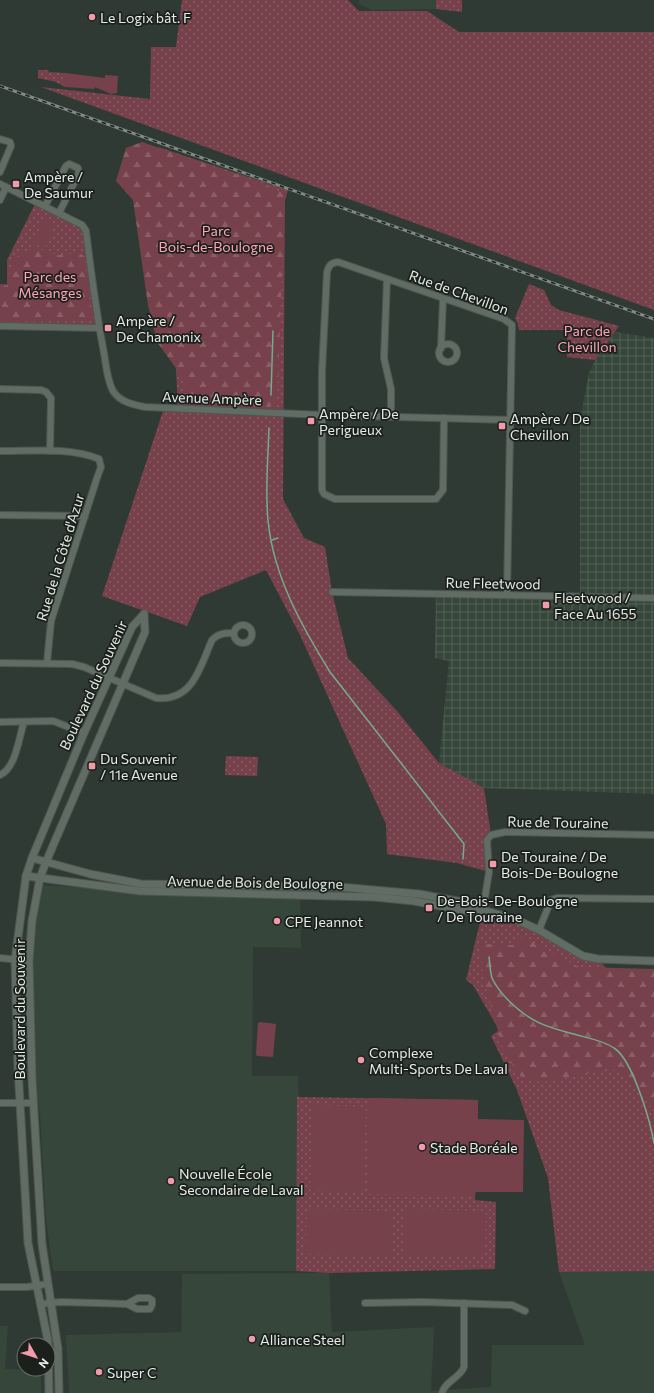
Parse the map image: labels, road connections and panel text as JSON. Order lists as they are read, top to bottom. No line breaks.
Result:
{"streets":{"street":["Rue de Chevillon","Avenue Ampère","Rue de la Côte d'Azur","Rue Fleetwood","Boulevard du Souvenir","Rue de Touraine","Avenue de Bois de Boulogne"]},"crossings":[["Rue de Chevillon","Avenue Ampère"],["Rue de Chevillon","Rue Fleetwood"],["Boulevard du Souvenir","Avenue de Bois de Boulogne"],["Rue de Touraine","Avenue de Bois de Boulogne"]],"parks":["Parc Bois-de-Boulogne","Parc des Mésanges","Parc de Chevillon"],"places":{"other":["Le Logix bât. F","CPE Jeannot","Complexe Multi-Sports De Laval","Stade Boréale","Nouvelle École Secondaire de Laval","Alliance Steel","Super C"],"transit":["Ampère / De Saumur","Ampère / De Chamonix","Ampère / De Perigueux","Ampère / De Chevillon","Fleetwood / Face Au 1655","Du Souvenir / 11e Avenue","De Touraine / De Bois-De-Boulogne","De-Bois-De-Boulogne / De Touraine"]},"north":"bottom right"}
